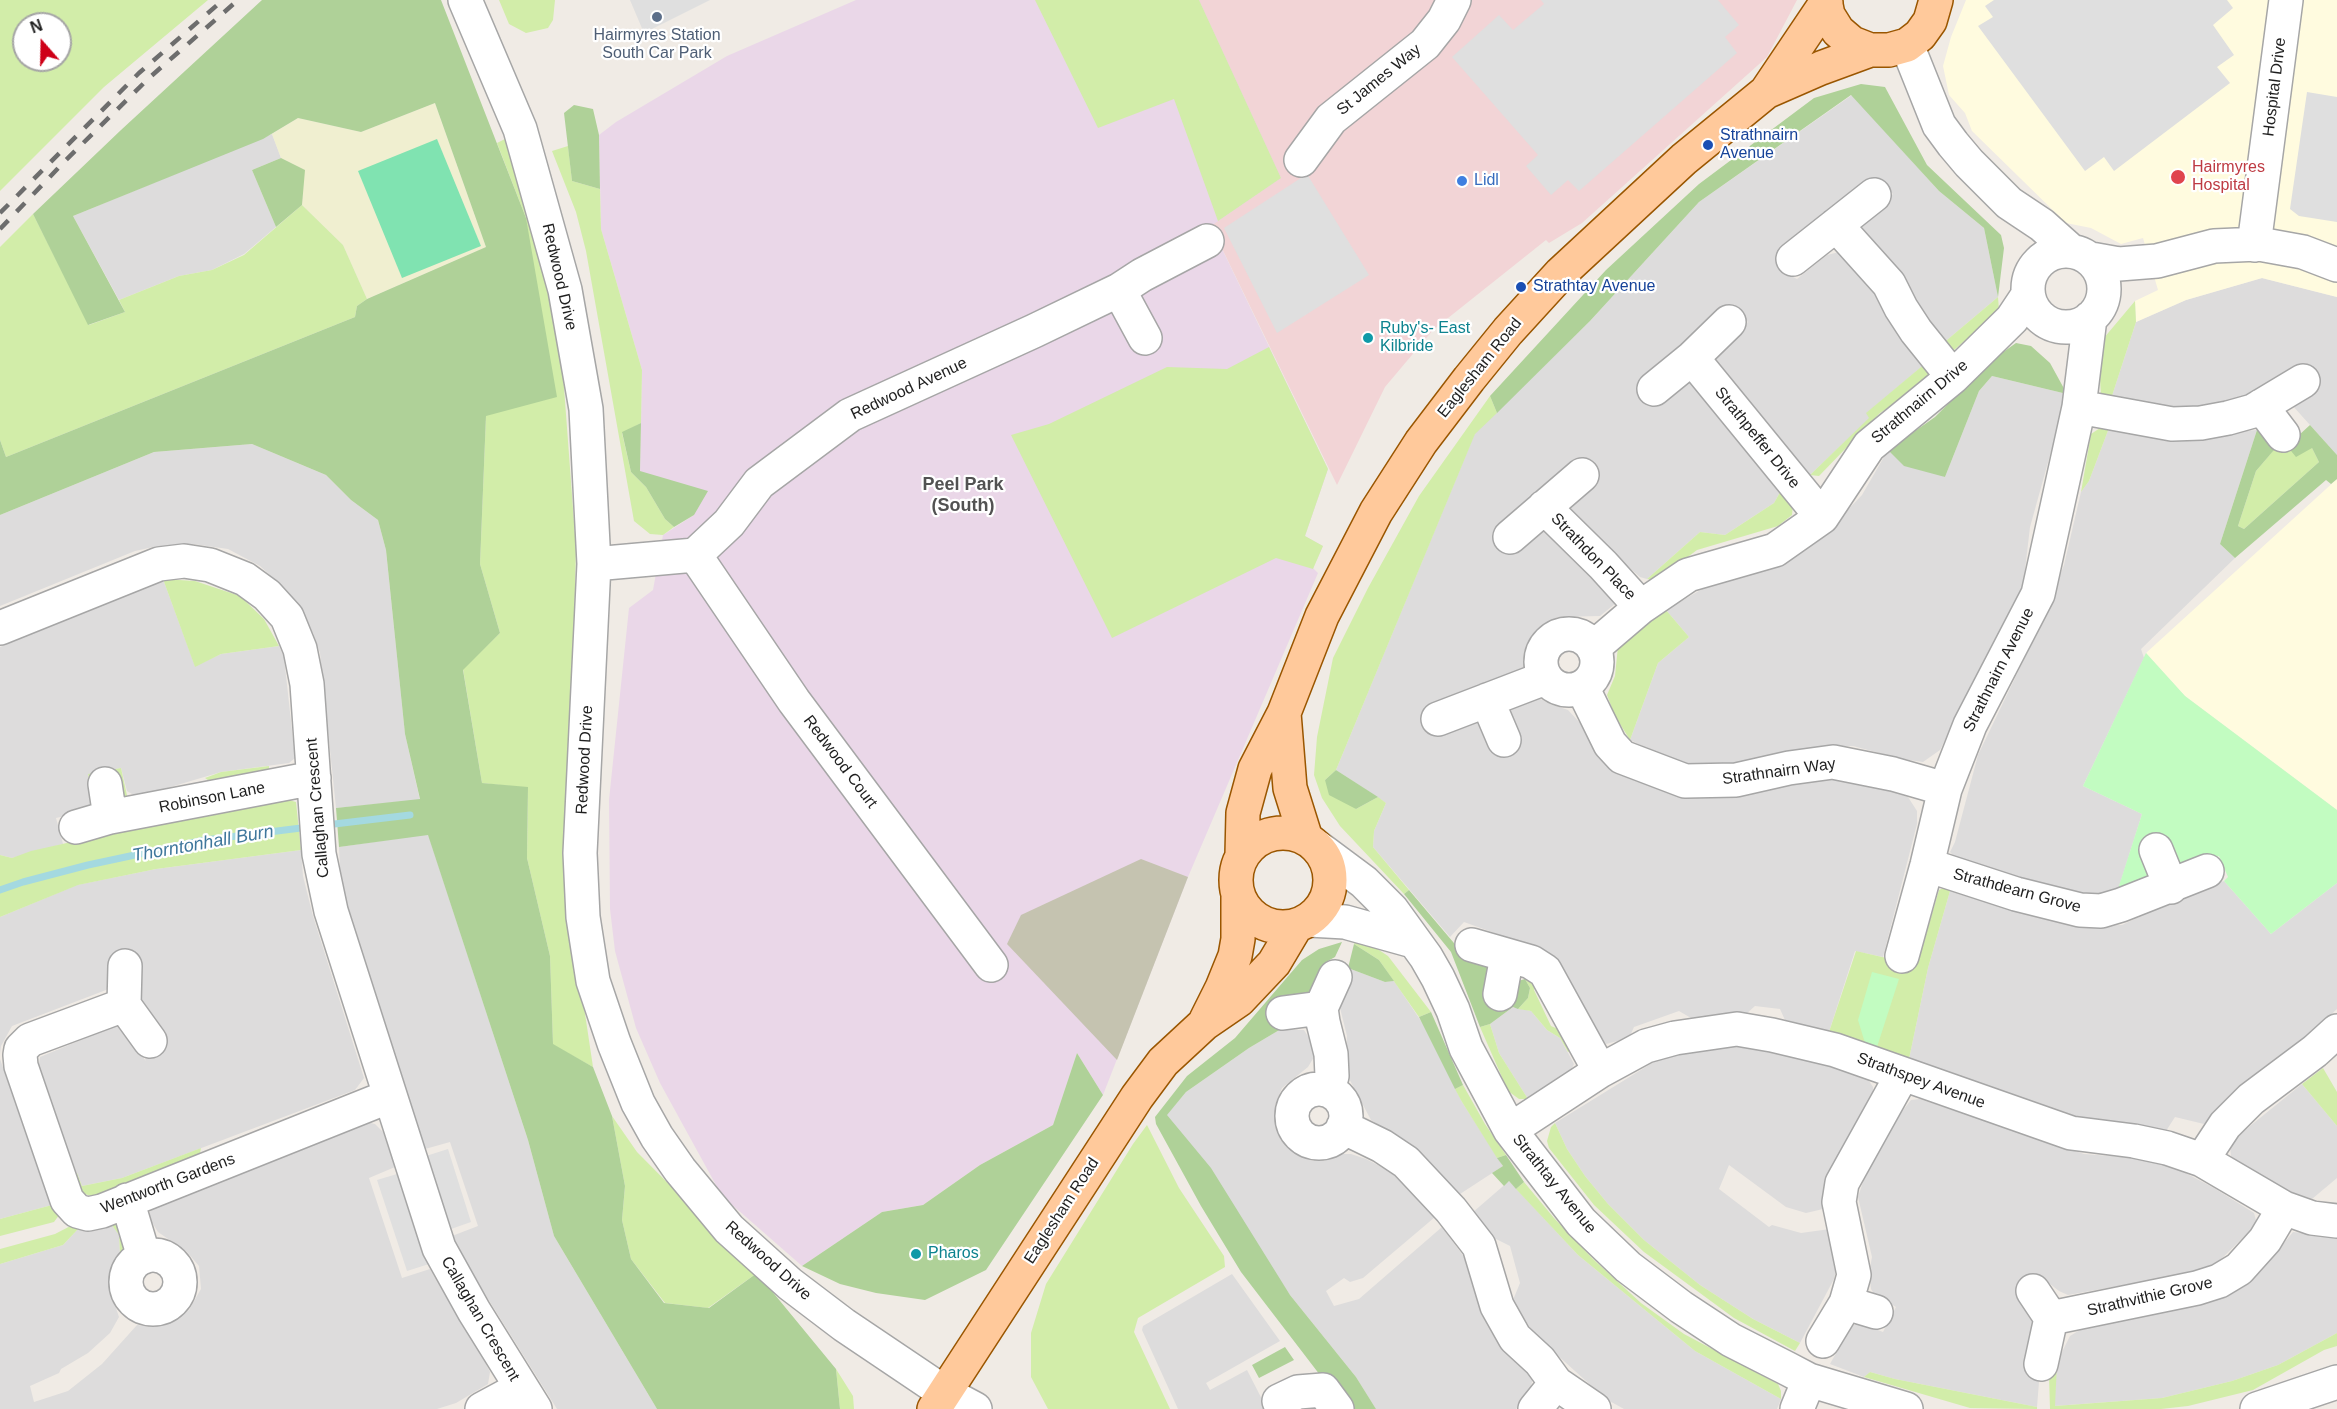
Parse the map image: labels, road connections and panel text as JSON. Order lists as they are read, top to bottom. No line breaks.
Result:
{"streets":{"main road":["Eaglesham Road"],"street":["St James Way","Hospital Drive","Redwood Drive","Redwood Avenue","Strathnairn Drive","Strathpeffer Drive","Strathdon Place","Strathnairn Avenue","Redwood Court","Strathnairn Way","Robinson Lane","Callaghan Crescent","Strathdearn Grove","Strathspey Avenue","Wentworth Gardens","Strathtay Avenue","Strathvithie Grove"]},"crossings":[["Redwood Drive","Eaglesham Road"],["Eaglesham Road","Strathnairn Avenue"],["Eaglesham Road","Strathtay Avenue"],["Redwood Avenue","Redwood Court"],["Strathnairn Drive","Strathpeffer Drive"],["Strathnairn Drive","Strathdon Place"],["Strathnairn Drive","Strathnairn Avenue"],["Strathnairn Drive","Strathnairn Way"],["Strathnairn Avenue","Strathnairn Way"],["Strathnairn Avenue","Strathdearn Grove"],["Robinson Lane","Callaghan Crescent"],["Callaghan Crescent","Wentworth Gardens"],["Strathspey Avenue","Strathtay Avenue"],["Strathspey Avenue","Strathvithie Grove"]],"districts":["Peel Park (South)"],"water":["Thorntonhall Burn"],"places":["Hairmyres Station South Car Park","Strathnairn Avenue","Hairmyres Hospital","Lidl","Strathtay Avenue","Ruby's- East Kilbride","Pharos"],"north":"top"}
